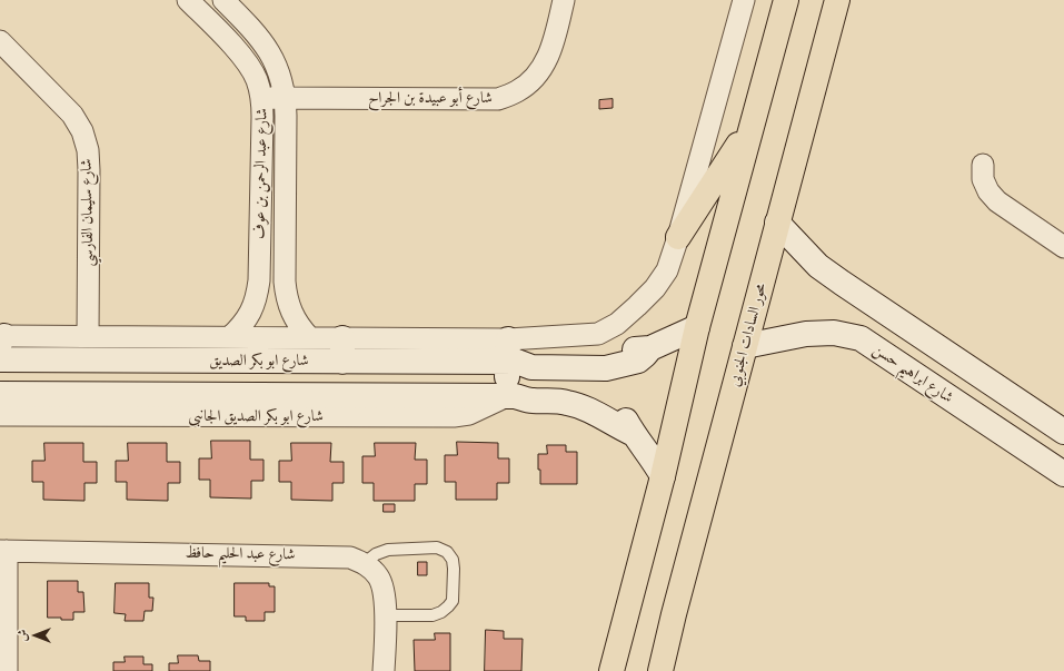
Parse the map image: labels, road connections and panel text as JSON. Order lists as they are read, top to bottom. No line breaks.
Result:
{"streets":{"main road":["محور السادات الجنوبي"],"street":["شارع أبو عبيدة بن الجراح","شارع عبد الرحمن بن عوف","شارع سليمان الفارسي","شارع ابو بكر الصديق","شارع ابراهيم حسن","شارع ابو بكر الصديق الجانبى","شارع عبد الحليم حافظ"]},"crossings":[["شارع أبو عبيدة بن الجراح","شارع عبد الرحمن بن عوف"],["محور السادات الجنوبي","شارع ابراهيم حسن"]],"north":"left"}
